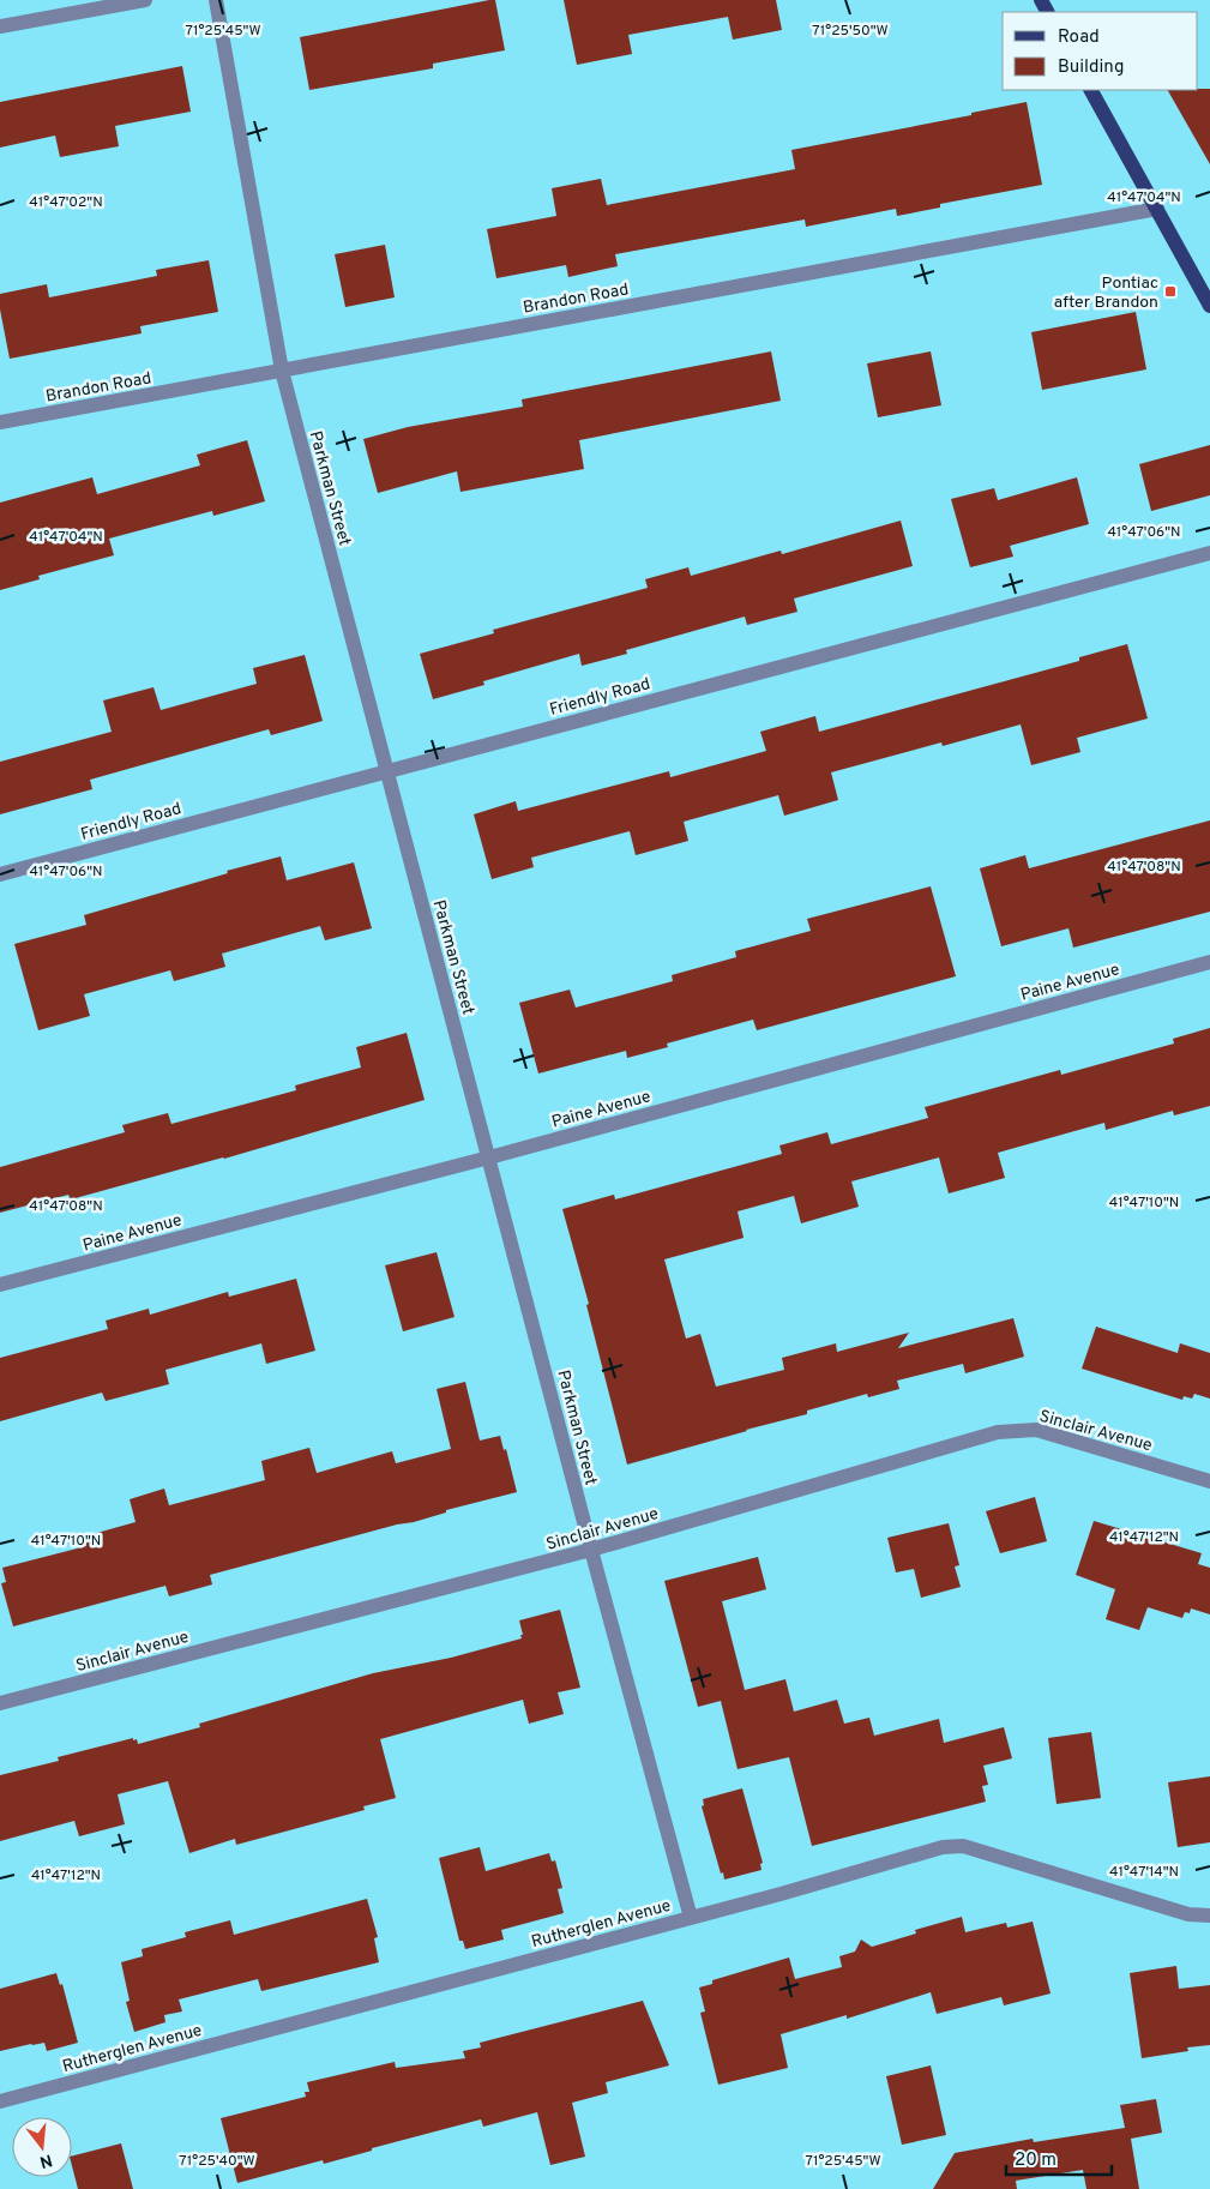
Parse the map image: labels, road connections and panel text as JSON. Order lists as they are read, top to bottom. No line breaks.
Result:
{"streets":{"street":["Brandon Road","Parkman Street","Friendly Road","Paine Avenue","Sinclair Avenue","Rutherglen Avenue"]},"crossings":[["Brandon Road","Parkman Street"],["Parkman Street","Friendly Road"],["Parkman Street","Paine Avenue"],["Parkman Street","Sinclair Avenue"],["Parkman Street","Rutherglen Avenue"]],"places":{"transit":["Pontiac after Brandon"]},"legend":["Road","Building"],"scale_bar":"20 m","north":"bottom","coordinates":["71°25'45\"W","71°25'50\"W","41°47'04\"N","41°47'02\"N","41°47'06\"N","41°47'08\"N","41°47'10\"N","41°47'12\"N","41°47'14\"N","71°25'40\"W"]}
